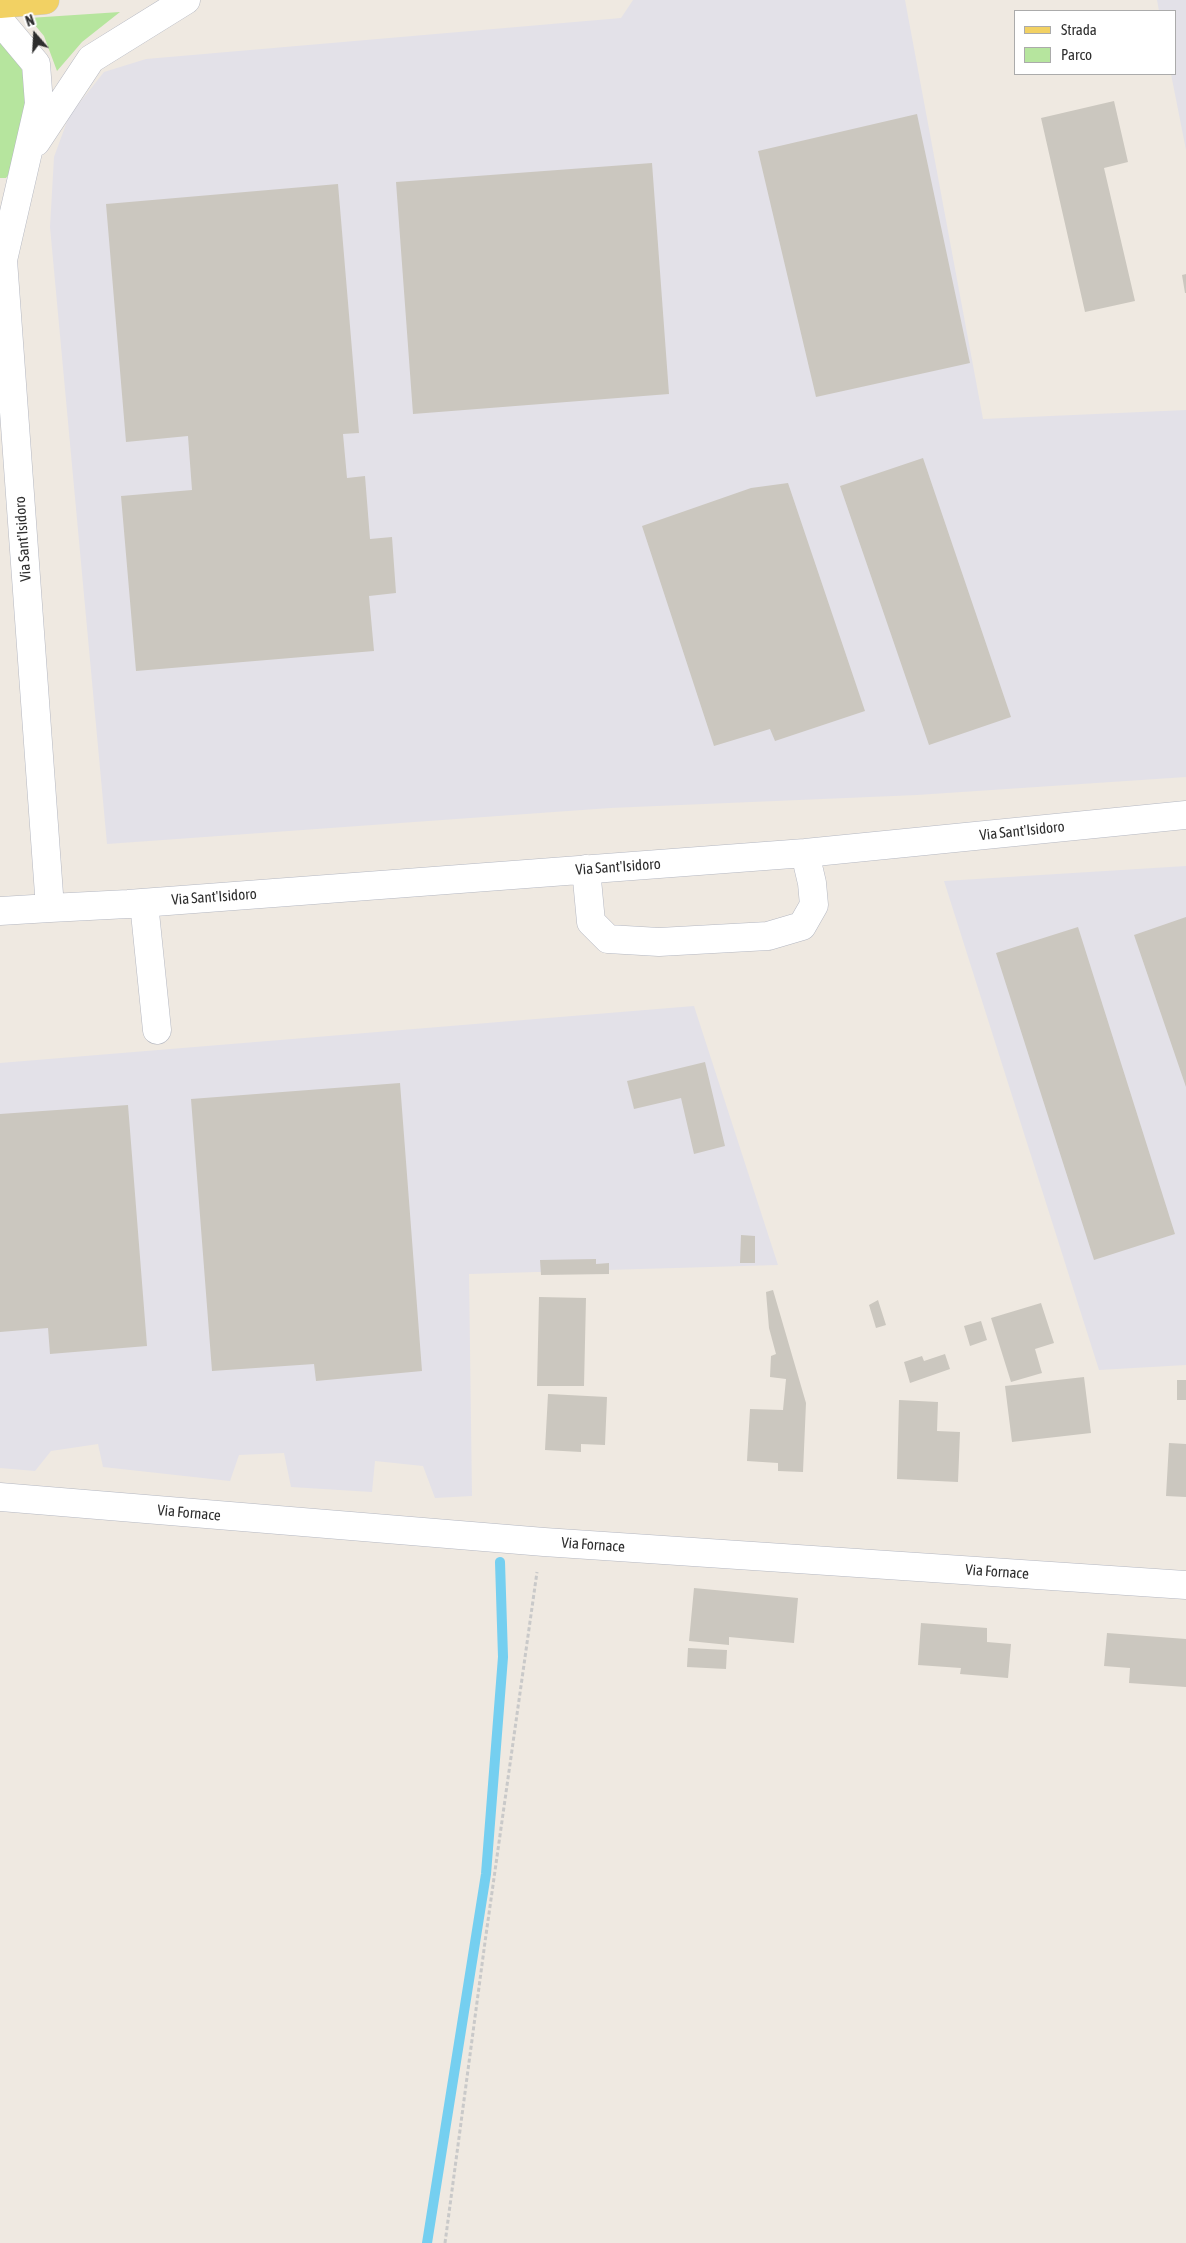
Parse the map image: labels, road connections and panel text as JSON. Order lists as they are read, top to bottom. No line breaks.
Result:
{"streets":{"street":["Via Sant'Isidoro","Via Fornace"]},"legend":["Strada","Parco"],"north":"top"}
